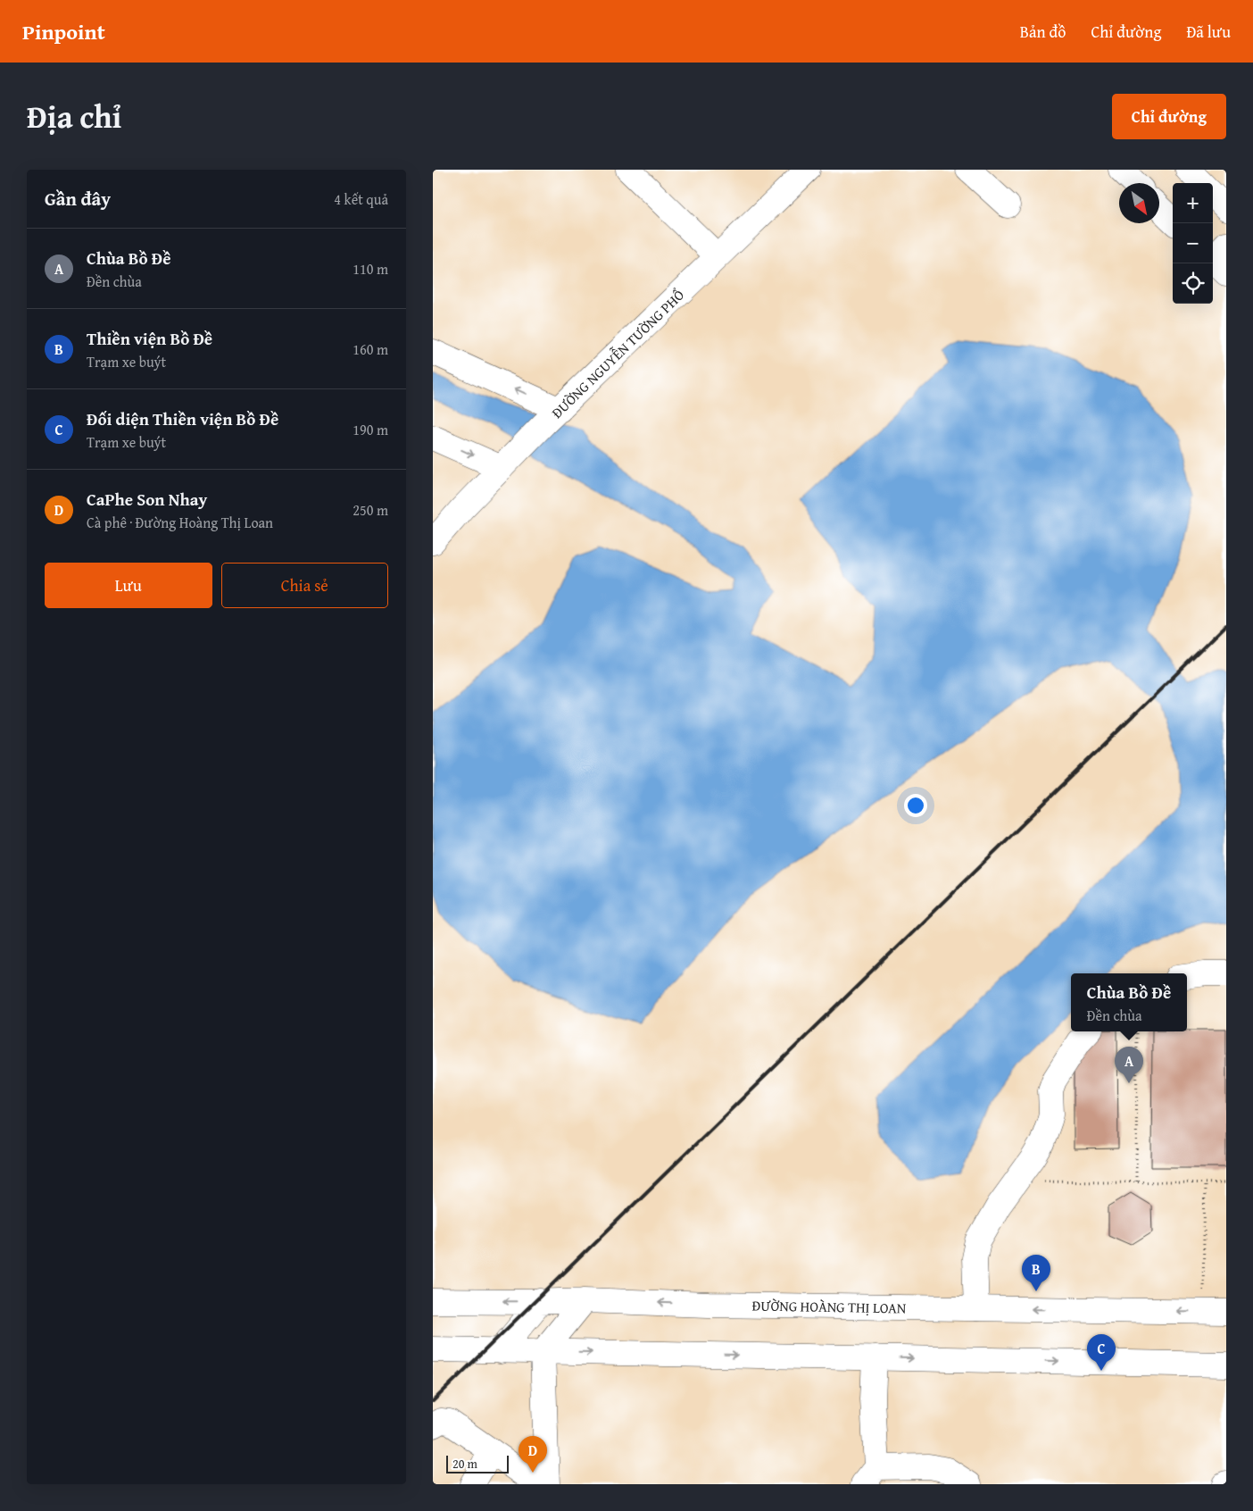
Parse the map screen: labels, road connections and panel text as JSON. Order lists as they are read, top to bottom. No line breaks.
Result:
{"streets":{"main road":["ĐƯỜNG NGUYỄN TƯỜNG PHỔ","ĐƯỜNG HOÀNG THỊ LOAN"]},"scale_bar":"20 m","north":"bottom right","page":{"header":"Pinpoint","nav":["Bản đồ","Chỉ đường","Đã lưu"],"title":"Địa chỉ","buttons":["Chỉ đường",["Lưu","Chia sẻ"]],"heading":["Gần đây","4 kết quả"],"map_buttons":["+","−"],"list":[{"mark":"A","name":"Chùa Bồ Đề","note":"Đền chùa","value":"110 m"},{"mark":"B","name":"Thiền viện Bồ Đề","note":"Trạm xe buýt","value":"160 m"},{"mark":"C","name":"Đối diện Thiền viện Bồ Đề","note":"Trạm xe buýt","value":"190 m"},{"mark":"D","name":"CaPhe Son Nhay","note":"Cà phê · Đường Hoàng Thị Loan","value":"250 m"}],"popup":["Chùa Bồ Đề","Đền chùa"],"pins":["A","B","C","D"],"scale":"20 m"}}
